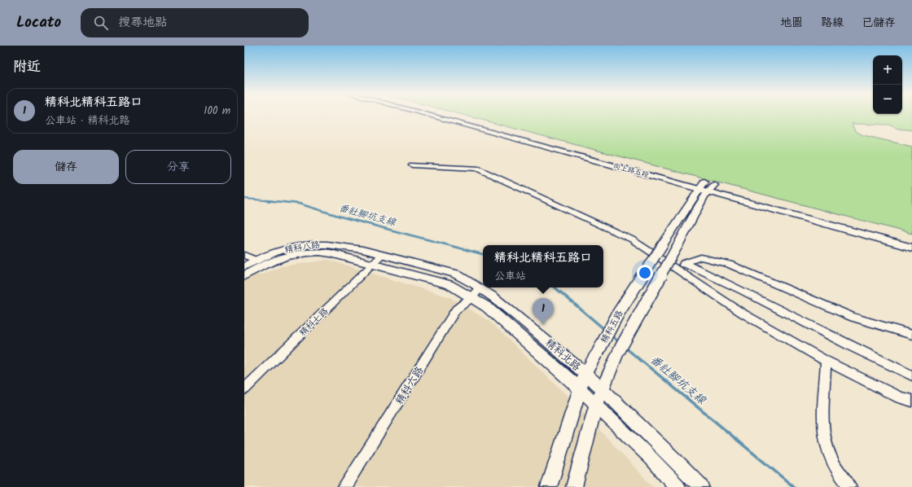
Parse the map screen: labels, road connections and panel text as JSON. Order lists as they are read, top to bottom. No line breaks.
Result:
{"streets":{"main road":["向上路五段"],"street":["精科八路","精科七路","精科五路","精科北路","精科六路"]},"crossings":[["向上路五段","精科五路"],["精科八路","精科七路"],["精科八路","精科北路"],["精科七路","精科北路"],["精科五路","精科北路"],["精科北路","精科六路"]],"water":["番社腳坑支線"],"page":{"header":"Locato","search":"搜尋地點","nav":["地圖","路線","已儲存"],"heading":"附近","map_buttons":["+","−"],"list":[{"mark":"1","name":"精科北精科五路口","note":"公車站 · 精科北路","value":"100 m"}],"buttons":["儲存","分享"],"popup":["精科北精科五路口","公車站"],"pins":"1"}}
